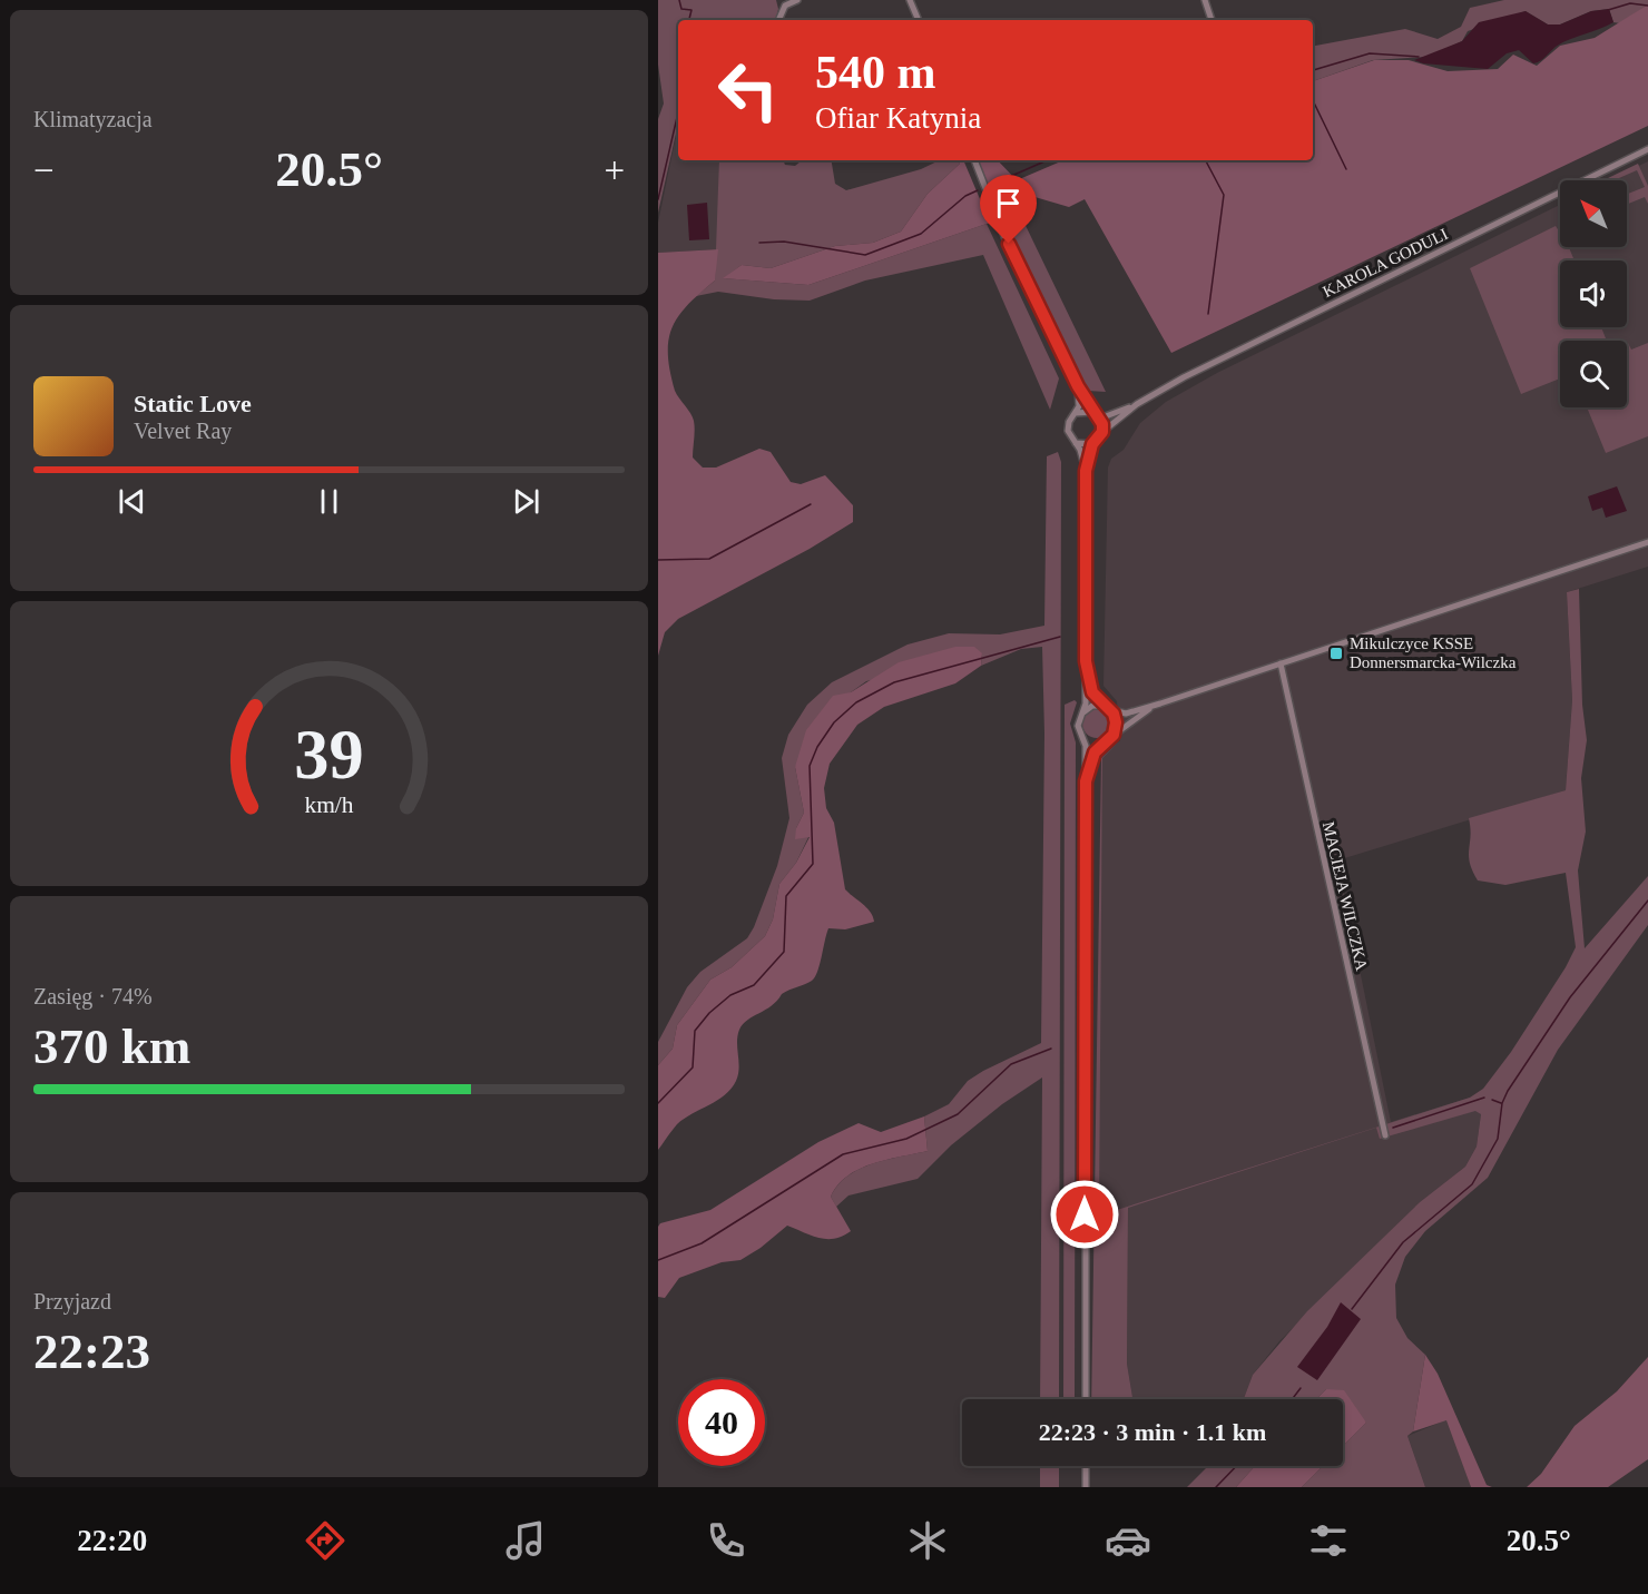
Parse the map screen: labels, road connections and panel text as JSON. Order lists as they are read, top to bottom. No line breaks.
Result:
{"streets":{"street":["KAROLA GODULI","MACIEJA WILCZKA"]},"places":{"transit":["Mikulczyce KSSE Donnersmarcka-Wilczka"]},"north":"top left","page":{"tile":["Klimatyzacja",["Zasięg · 74%","370 km"],["Przyjazd","22:23"]],"turn":["540 m","Ofiar Katynia"],"heat":["−","20.5°","+"],"song":["Static Love","Velvet Ray"],"limit":"40","trip":"22:23 · 3 min · 1.1 km","tabs":["22:20","20.5°"],"gauge":["39","km/h"]}}
